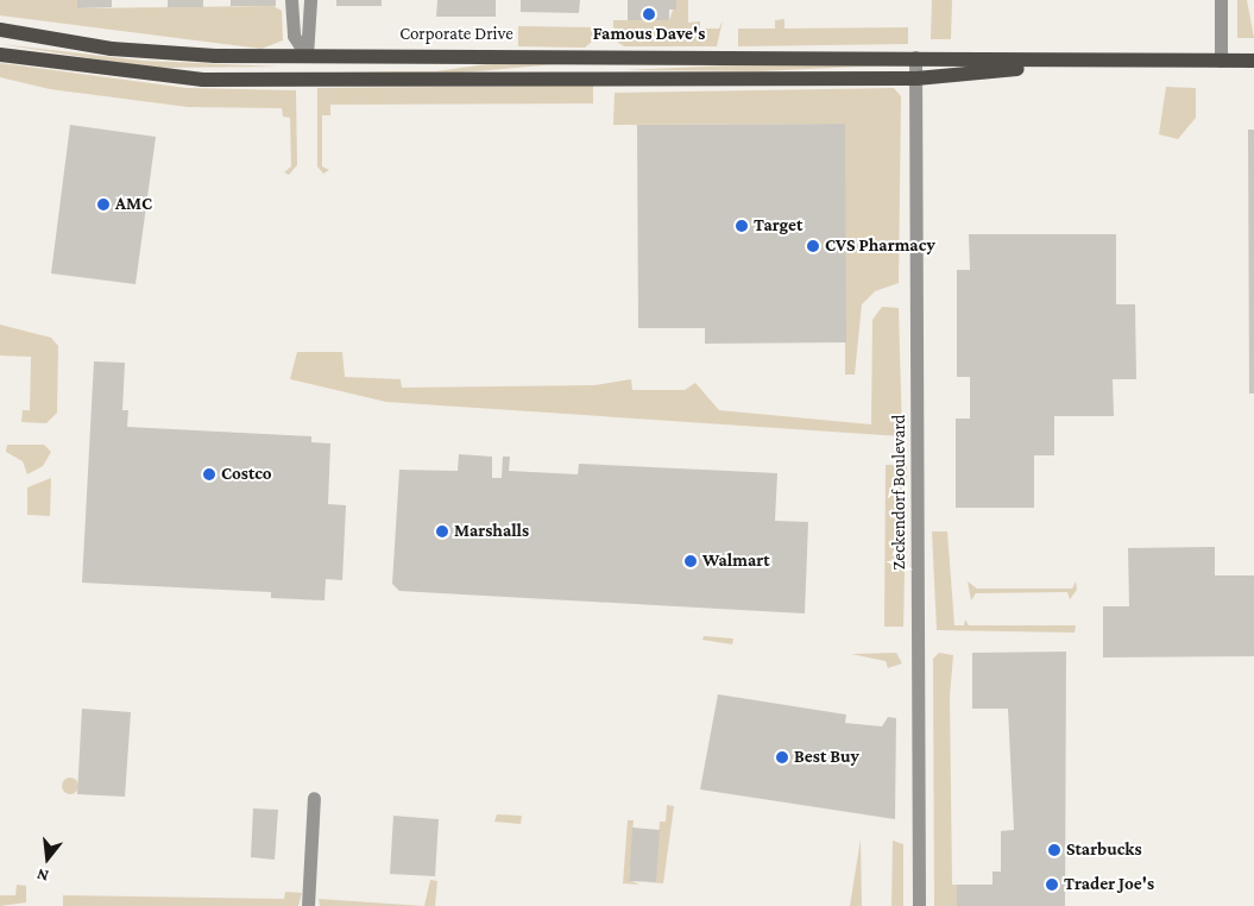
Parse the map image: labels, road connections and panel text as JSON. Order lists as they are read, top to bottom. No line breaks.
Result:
{"streets":{"main road":["Corporate Drive"],"street":["Zeckendorf Boulevard"]},"crossings":[["Corporate Drive","Zeckendorf Boulevard"]],"places":["Famous Dave's","AMC","Target","CVS Pharmacy","Costco","Marshalls","Walmart","Best Buy","Starbucks","Trader Joe's"],"north":"bottom"}
